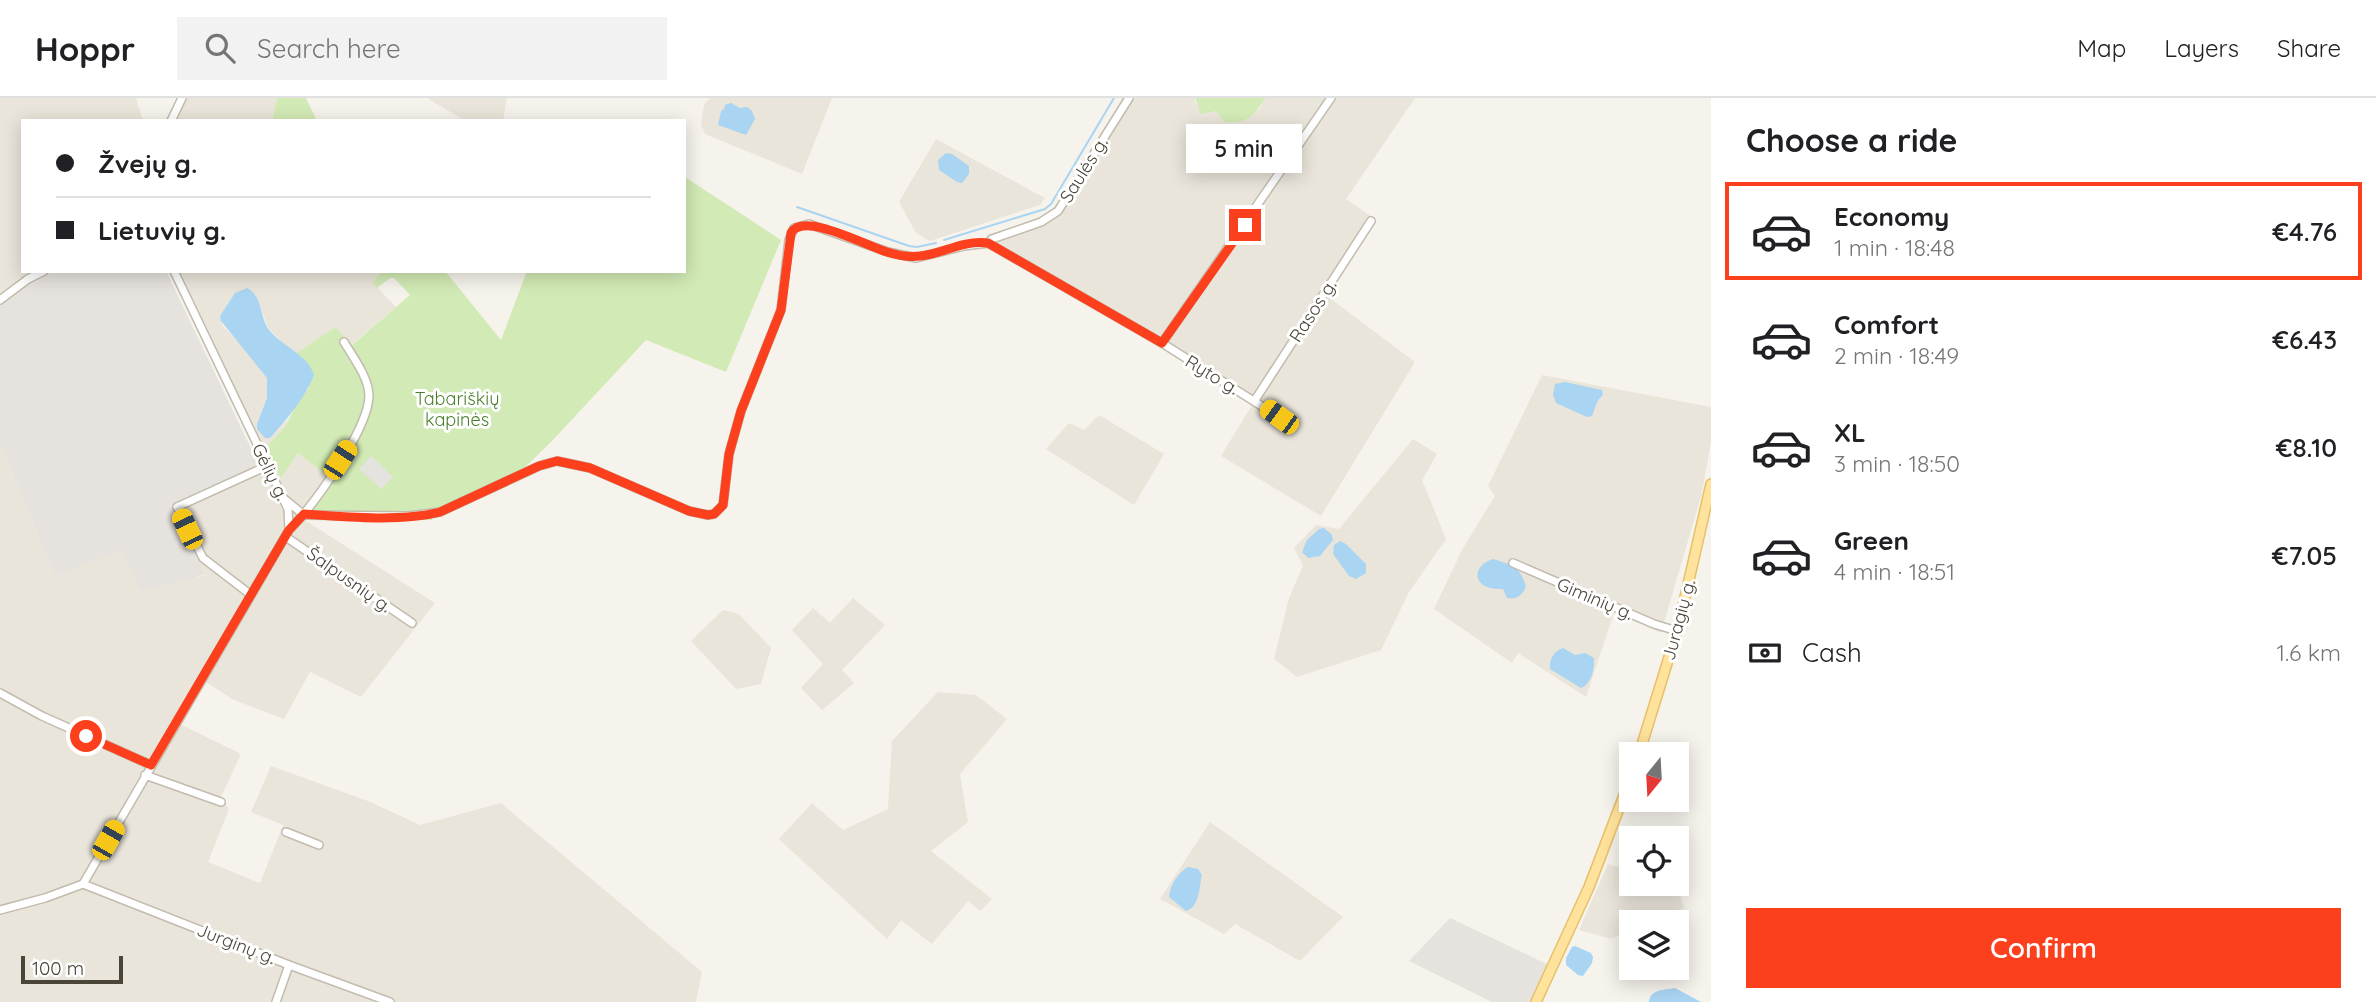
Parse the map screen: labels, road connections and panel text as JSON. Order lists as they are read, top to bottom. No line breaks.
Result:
{"streets":{"main road":["Juragių g."],"street":["Saulės g.","Rasos g.","Ryto g.","Gėlių g.","Šalpusnių g.","Giminių g.","Jurginų g."]},"crossings":[["Saulės g.","Ryto g."],["Rasos g.","Ryto g."],["Gėlių g.","Šalpusnių g."],["Giminių g.","Juragių g."]],"parks":["Tabariškių kapinės"],"scale_bar":"100 m","north":"bottom","page":{"header":"Hoppr","search":"Search here","nav":["Map","Layers","Share"],"heading":"Choose a ride","banner":["Žvejų g.","Lietuvių g."],"bubble":"5 min","list":[{"name":"Economy","note":"1 min · 18:48","value":"€4.76"},{"name":"Comfort","note":"2 min · 18:49","value":"€6.43"},{"name":"XL","note":"3 min · 18:50","value":"€8.10"},{"name":"Green","note":"4 min · 18:51","value":"€7.05"}],"pay":["Cash","1.6 km"],"buttons":"Confirm","scale":"100 m"}}
